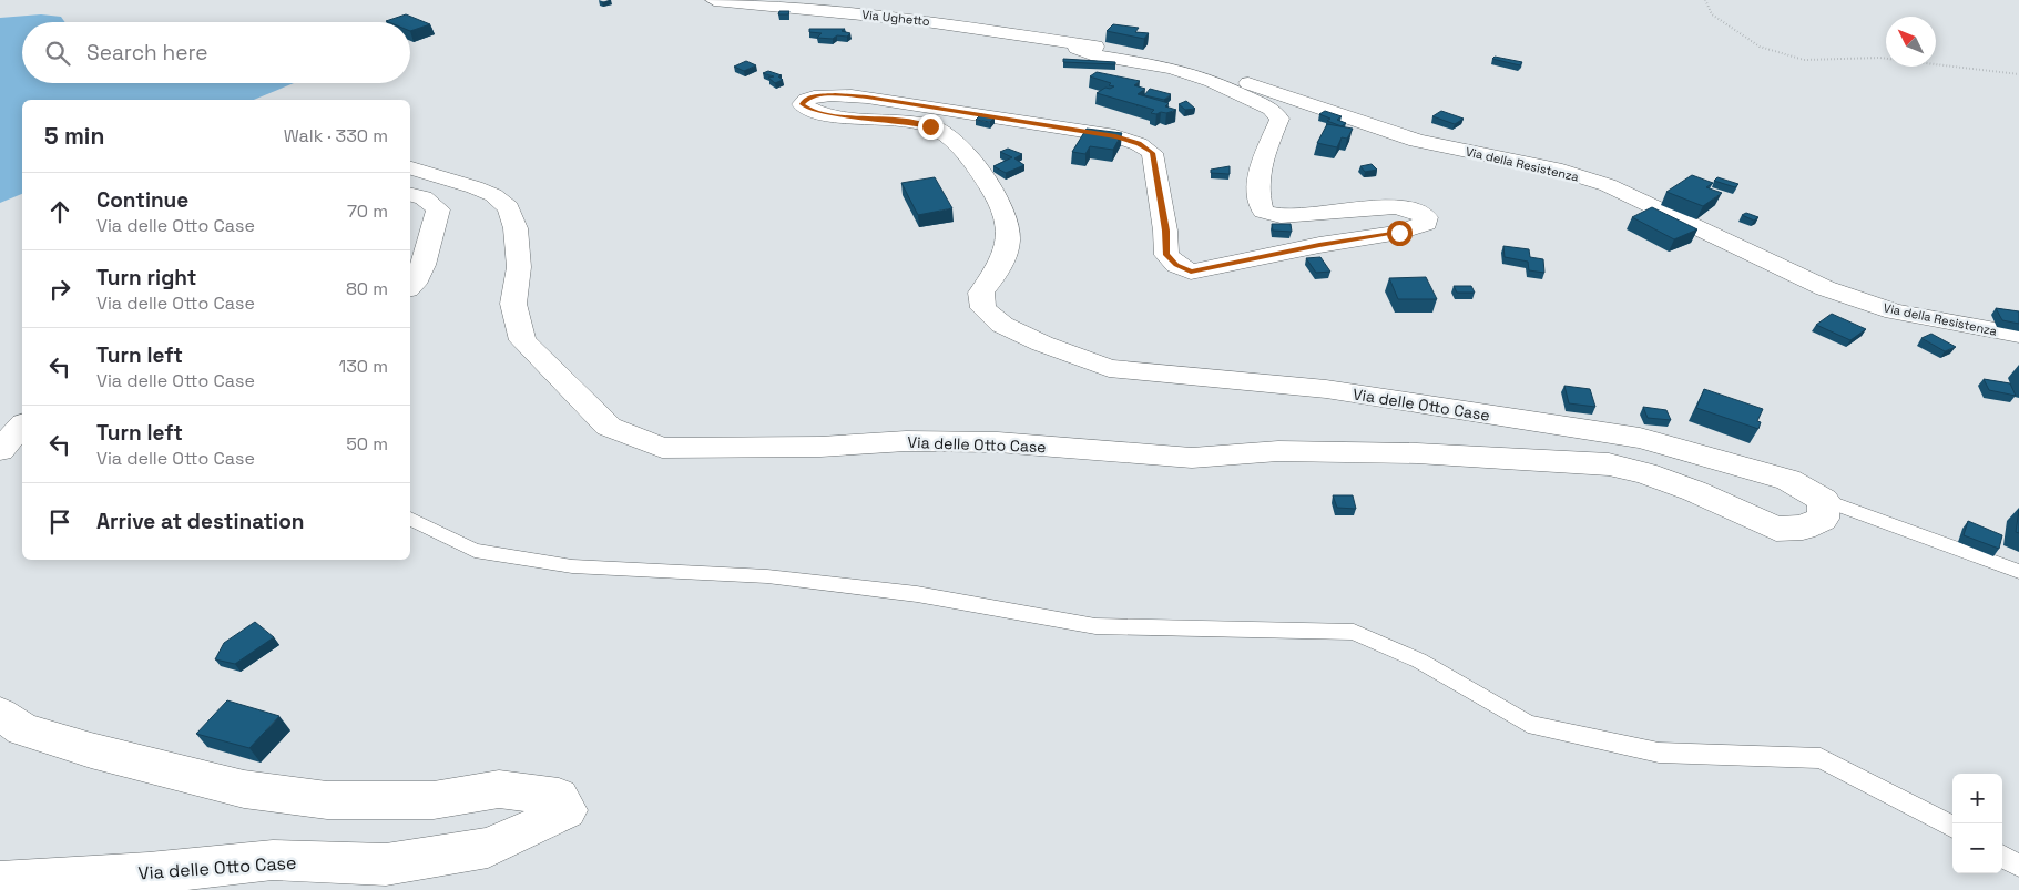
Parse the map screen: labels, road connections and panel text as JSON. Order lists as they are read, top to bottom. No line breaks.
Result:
{"streets":{"street":["Via Ughetto","Via della Resistenza","Via delle Otto Case"]},"crossings":[["Via Ughetto","Via della Resistenza"],["Via Ughetto","Via delle Otto Case"],["Via della Resistenza","Via delle Otto Case"]],"north":"top left","page":{"search":"Search here","heading":["5 min","Walk · 330 m"],"list":[["Continue","Via delle Otto Case","70 m"],["Turn right","Via delle Otto Case","80 m"],["Turn left","Via delle Otto Case","130 m"],["Turn left","Via delle Otto Case","50 m"],"Arrive at destination"],"map_buttons":["+","−"]}}
